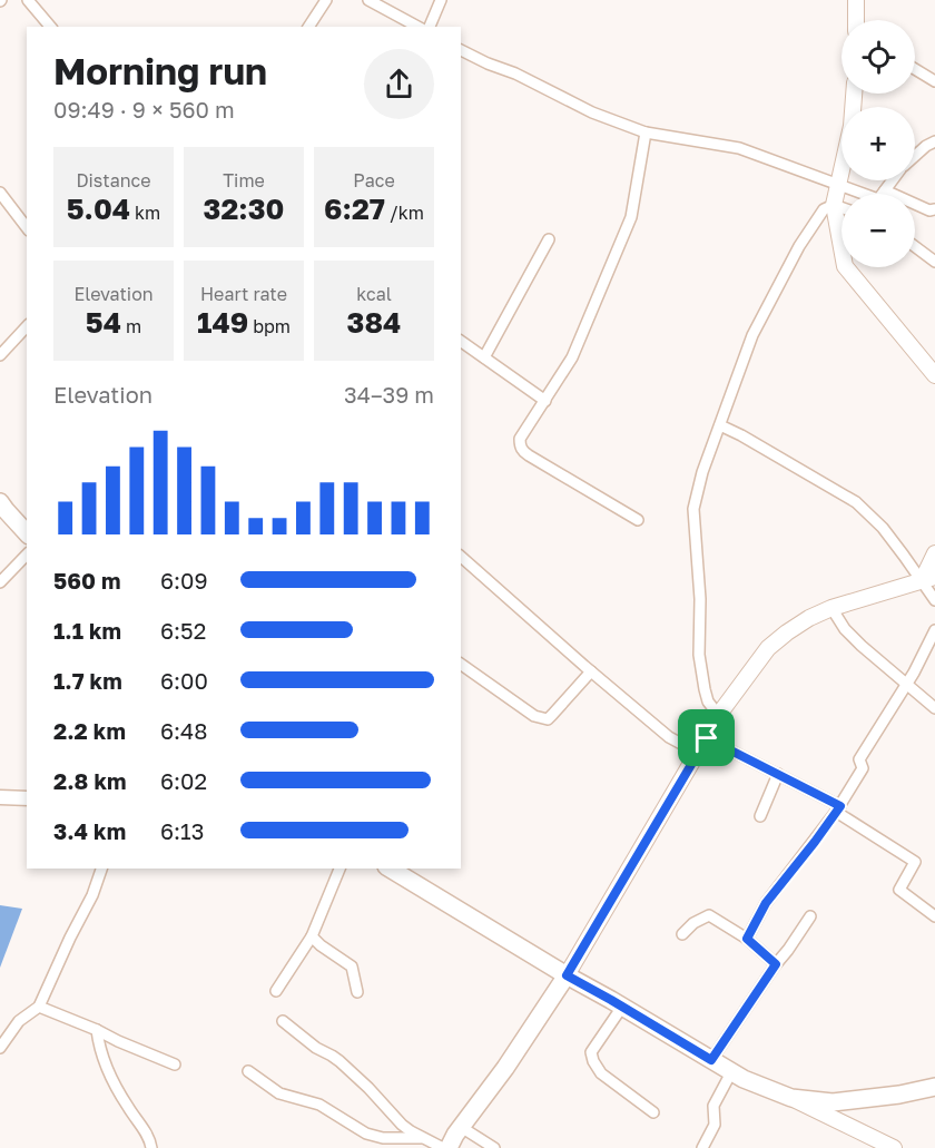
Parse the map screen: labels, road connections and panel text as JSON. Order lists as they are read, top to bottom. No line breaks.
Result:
{"page":{"map_buttons":["+","−"],"heading":["Morning run","09:49 · 9 × 560 m"],"stats":[["Distance","5.04 km"],["Time","32:30"],["Pace","6:27 /km"],["Elevation","54 m"],["Heart rate","149 bpm"],["kcal","384"]],"chart":["Elevation","34–39 m"],"list":[{"name":"560 m","note":"6:09"},{"name":"1.1 km","note":"6:52"},{"name":"1.7 km","note":"6:00"},{"name":"2.2 km","note":"6:48"},{"name":"2.8 km","note":"6:02"},{"name":"3.4 km","note":"6:13"}]}}
